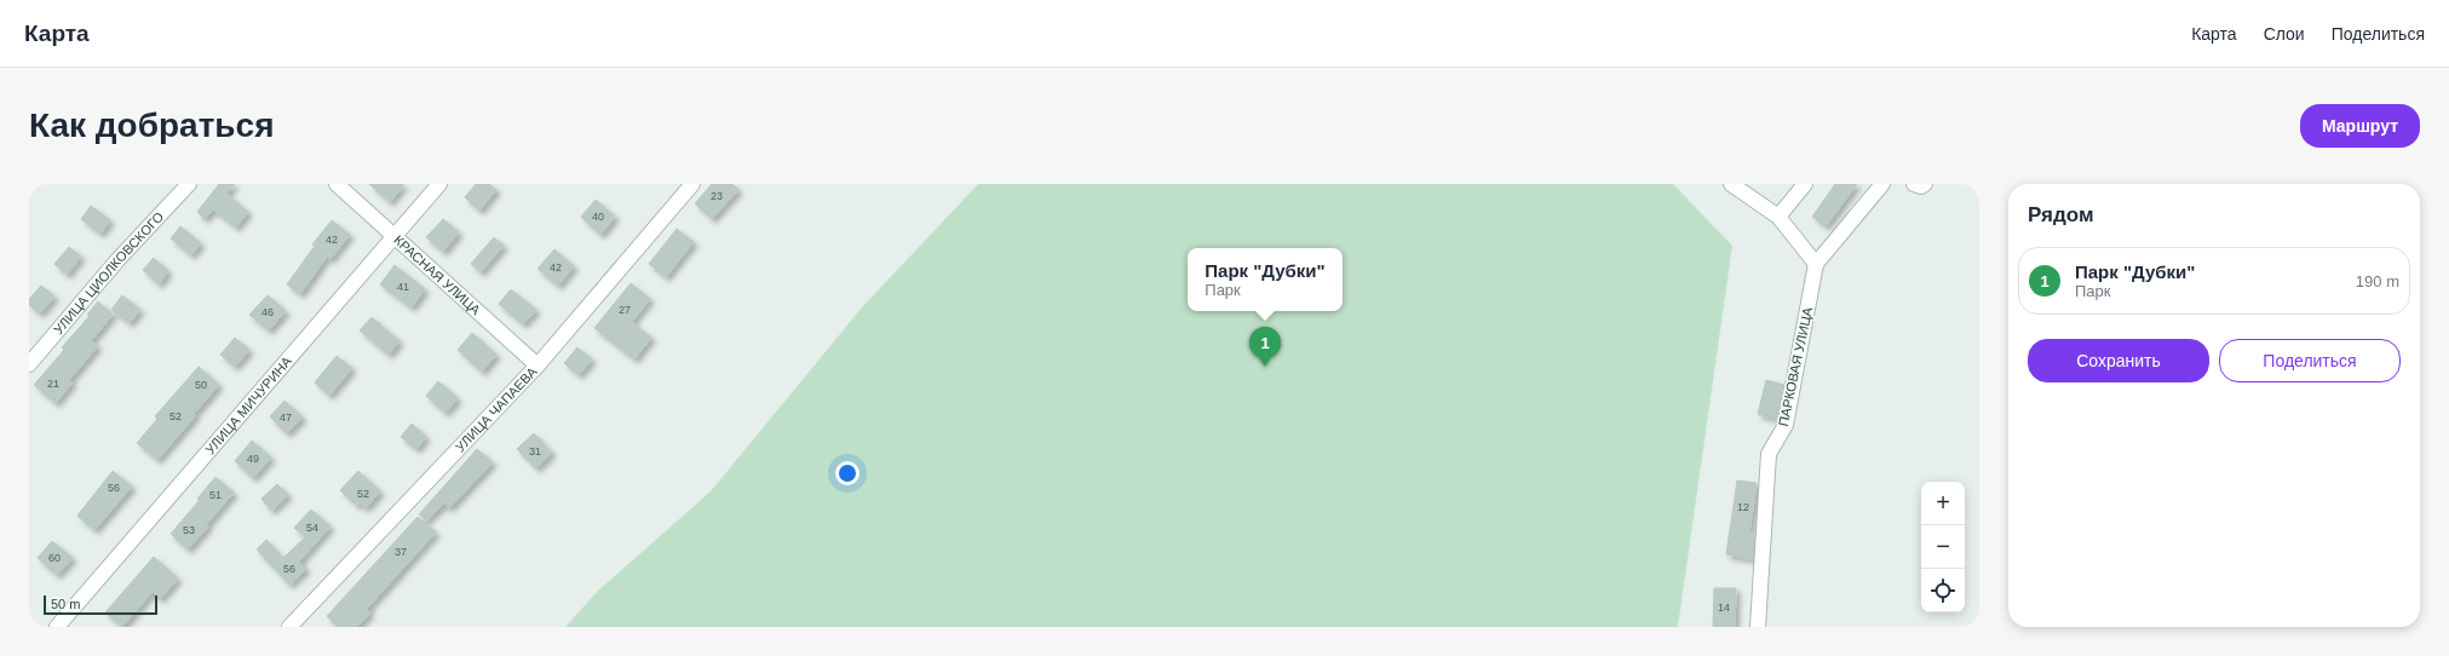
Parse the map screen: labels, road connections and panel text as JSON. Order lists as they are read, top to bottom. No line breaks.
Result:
{"streets":{"street":["УЛИЦА ЦИОЛКОВСКОГО","КРАСНАЯ УЛИЦА","ПАРКОВАЯ УЛИЦА","УЛИЦА МИЧУРИНА","УЛИЦА ЧАПАЕВА"]},"crossings":[["КРАСНАЯ УЛИЦА","УЛИЦА МИЧУРИНА"],["КРАСНАЯ УЛИЦА","УЛИЦА ЧАПАЕВА"]],"house_numbers":["23","40","42","42","41","27","46","21","50","52","47","31","49","56","52","51","12","54","53","37","60","56","14"],"scale_bar":"50 m","page":{"header":"Карта","nav":["Карта","Слои","Поделиться"],"buttons":["Маршрут",["Сохранить","Поделиться"]],"title":"Как добраться","heading":"Рядом","list":[{"mark":"1","name":"Парк \"Дубки\"","note":"Парк","value":"190 m"}],"popup":["Парк \"Дубки\"","Парк"],"pins":"1","map_buttons":["+","−"],"scale":"50 m"}}
